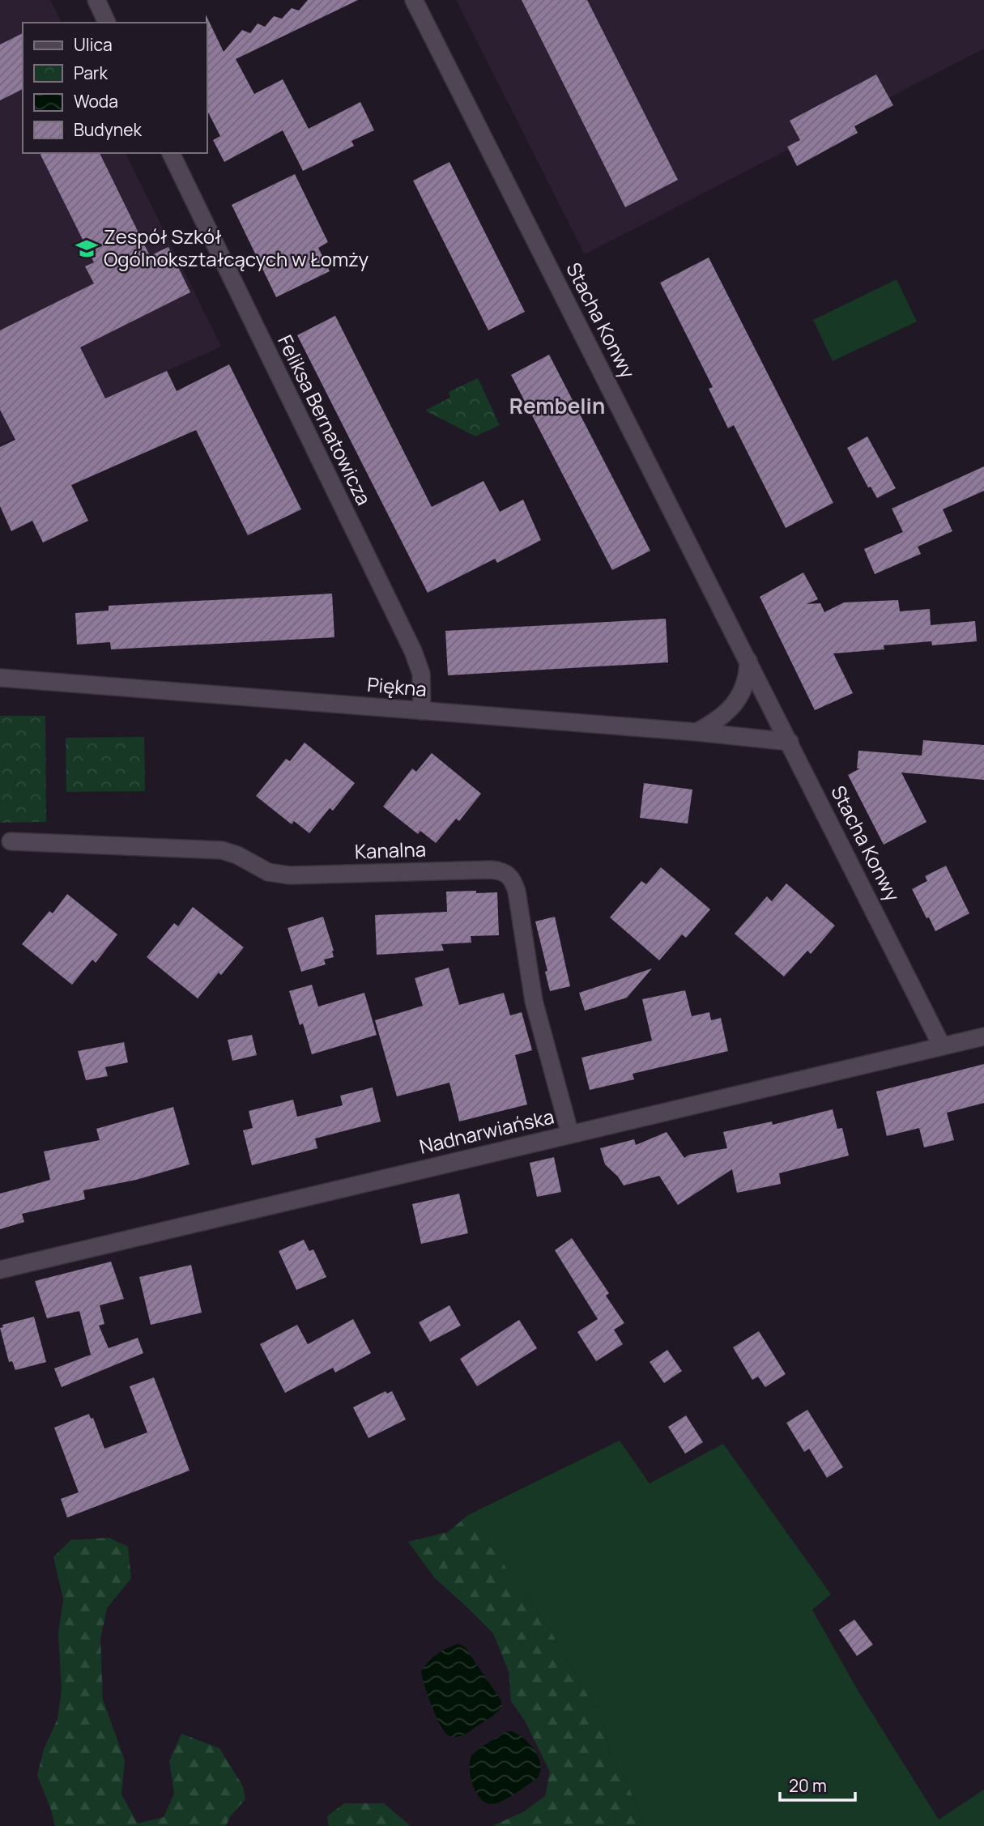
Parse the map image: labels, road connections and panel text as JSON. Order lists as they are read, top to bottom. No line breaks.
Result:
{"streets":{"street":["Stacha Konwy","Feliksa Bernatowicza","Piękna","Kanalna","Nadnarwiańska"]},"crossings":[["Stacha Konwy","Piękna"],["Stacha Konwy","Nadnarwiańska"],["Feliksa Bernatowicza","Piękna"],["Kanalna","Nadnarwiańska"]],"districts":["Rembelin"],"places":{"school or university":["Zespół Szkół Ogólnokształcących w Łomży"]},"legend":["Ulica","Park","Woda","Budynek"],"scale_bar":"20 m"}
